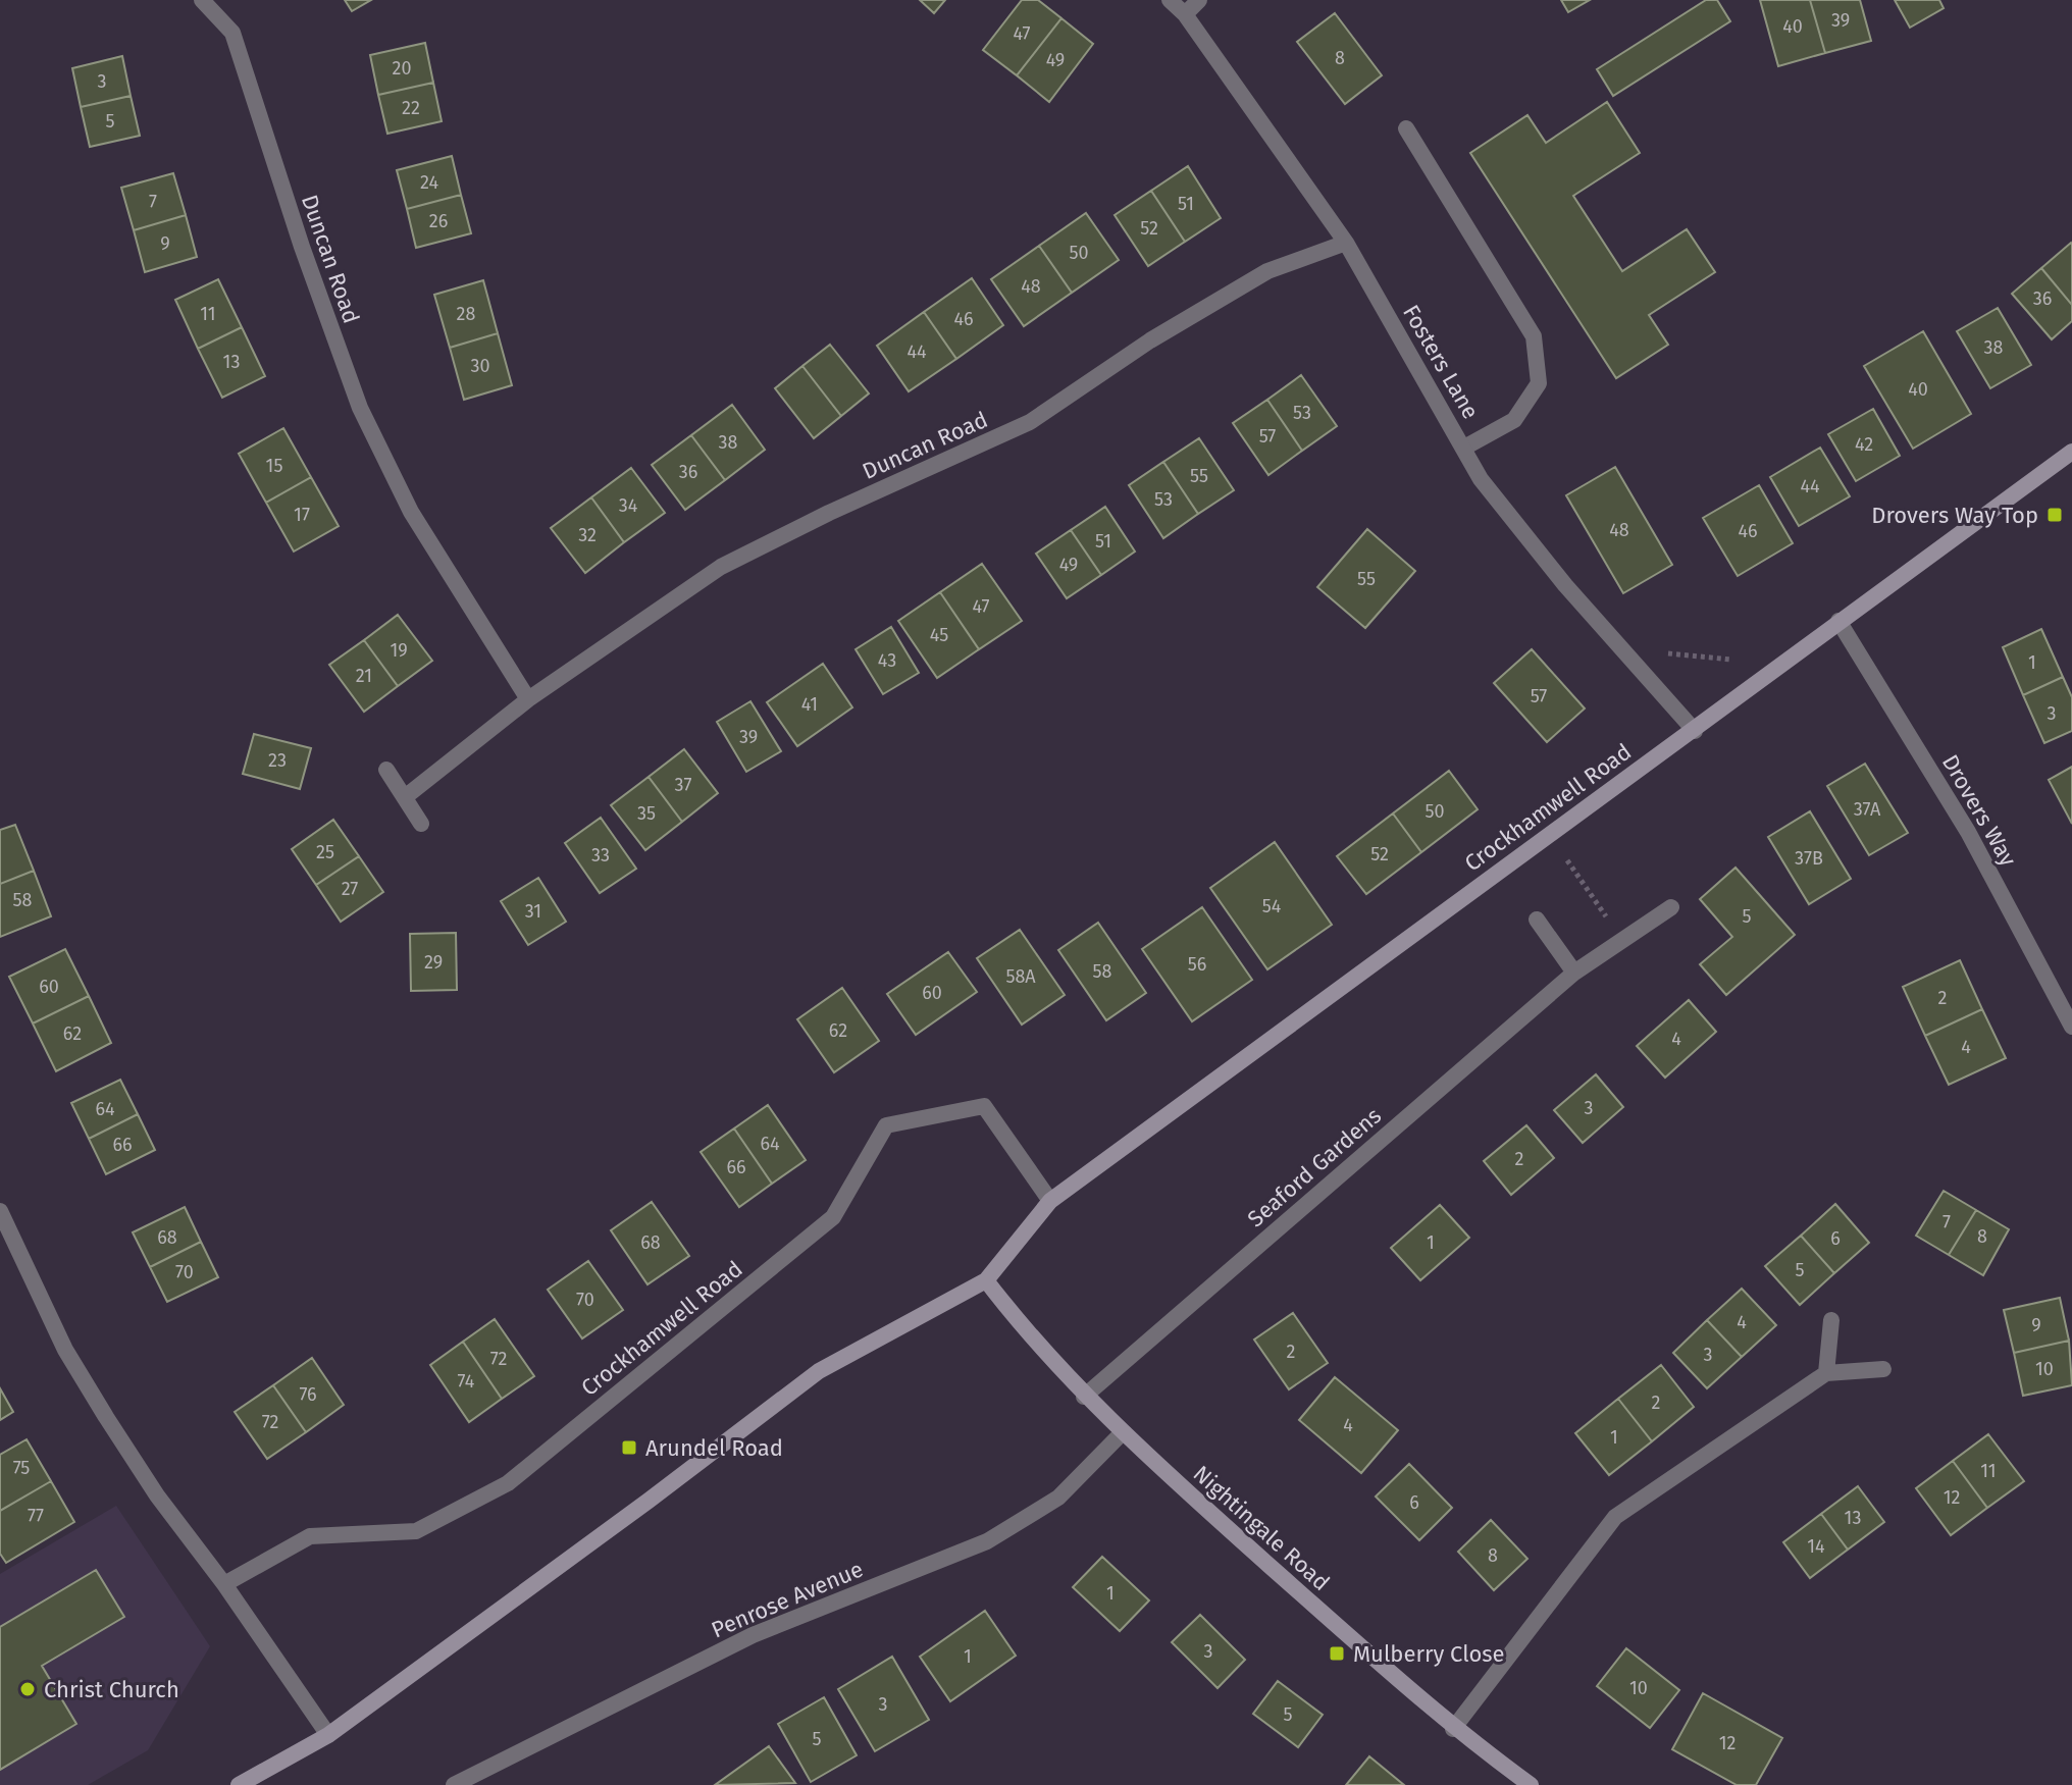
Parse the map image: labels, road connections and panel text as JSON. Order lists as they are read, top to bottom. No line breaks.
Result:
{"streets":{"street":["Duncan Road","Fosters Lane","Crockhamwell Road","Drovers Way","Seaford Gardens","Nightingale Road","Penrose Avenue"]},"crossings":[["Duncan Road","Fosters Lane"],["Fosters Lane","Crockhamwell Road"],["Crockhamwell Road","Drovers Way"],["Crockhamwell Road","Nightingale Road"],["Seaford Gardens","Nightingale Road"],["Nightingale Road","Penrose Avenue"]],"places":{"transit":["Drovers Way Top","Arundel Road","Mulberry Close"],"other":["Christ Church"]},"house_numbers":["39","40","47","8","49","20","3","22","5","24","7","51","26","52","9","50","48","36","11","28","46","38","44","13","30","40","53","57","38","42","15","36","55","44","53","34","17","48","46","32","51","49","55","47","45","19","43","1","21","57","41","3","39","23","37","37A","50","35","25","52","33","37B","27","58","54","31","5","29","56","58","58A","60","60","2","62","62","4","4","3","64","64","66","2","66","7","8","68","6","68","1","5","70","70","4","9","2","3","72","10","74","76","2","72","4","1","75","11","12","6","77","13","14","8","1","3","1","10","3","5","5","12"]}
